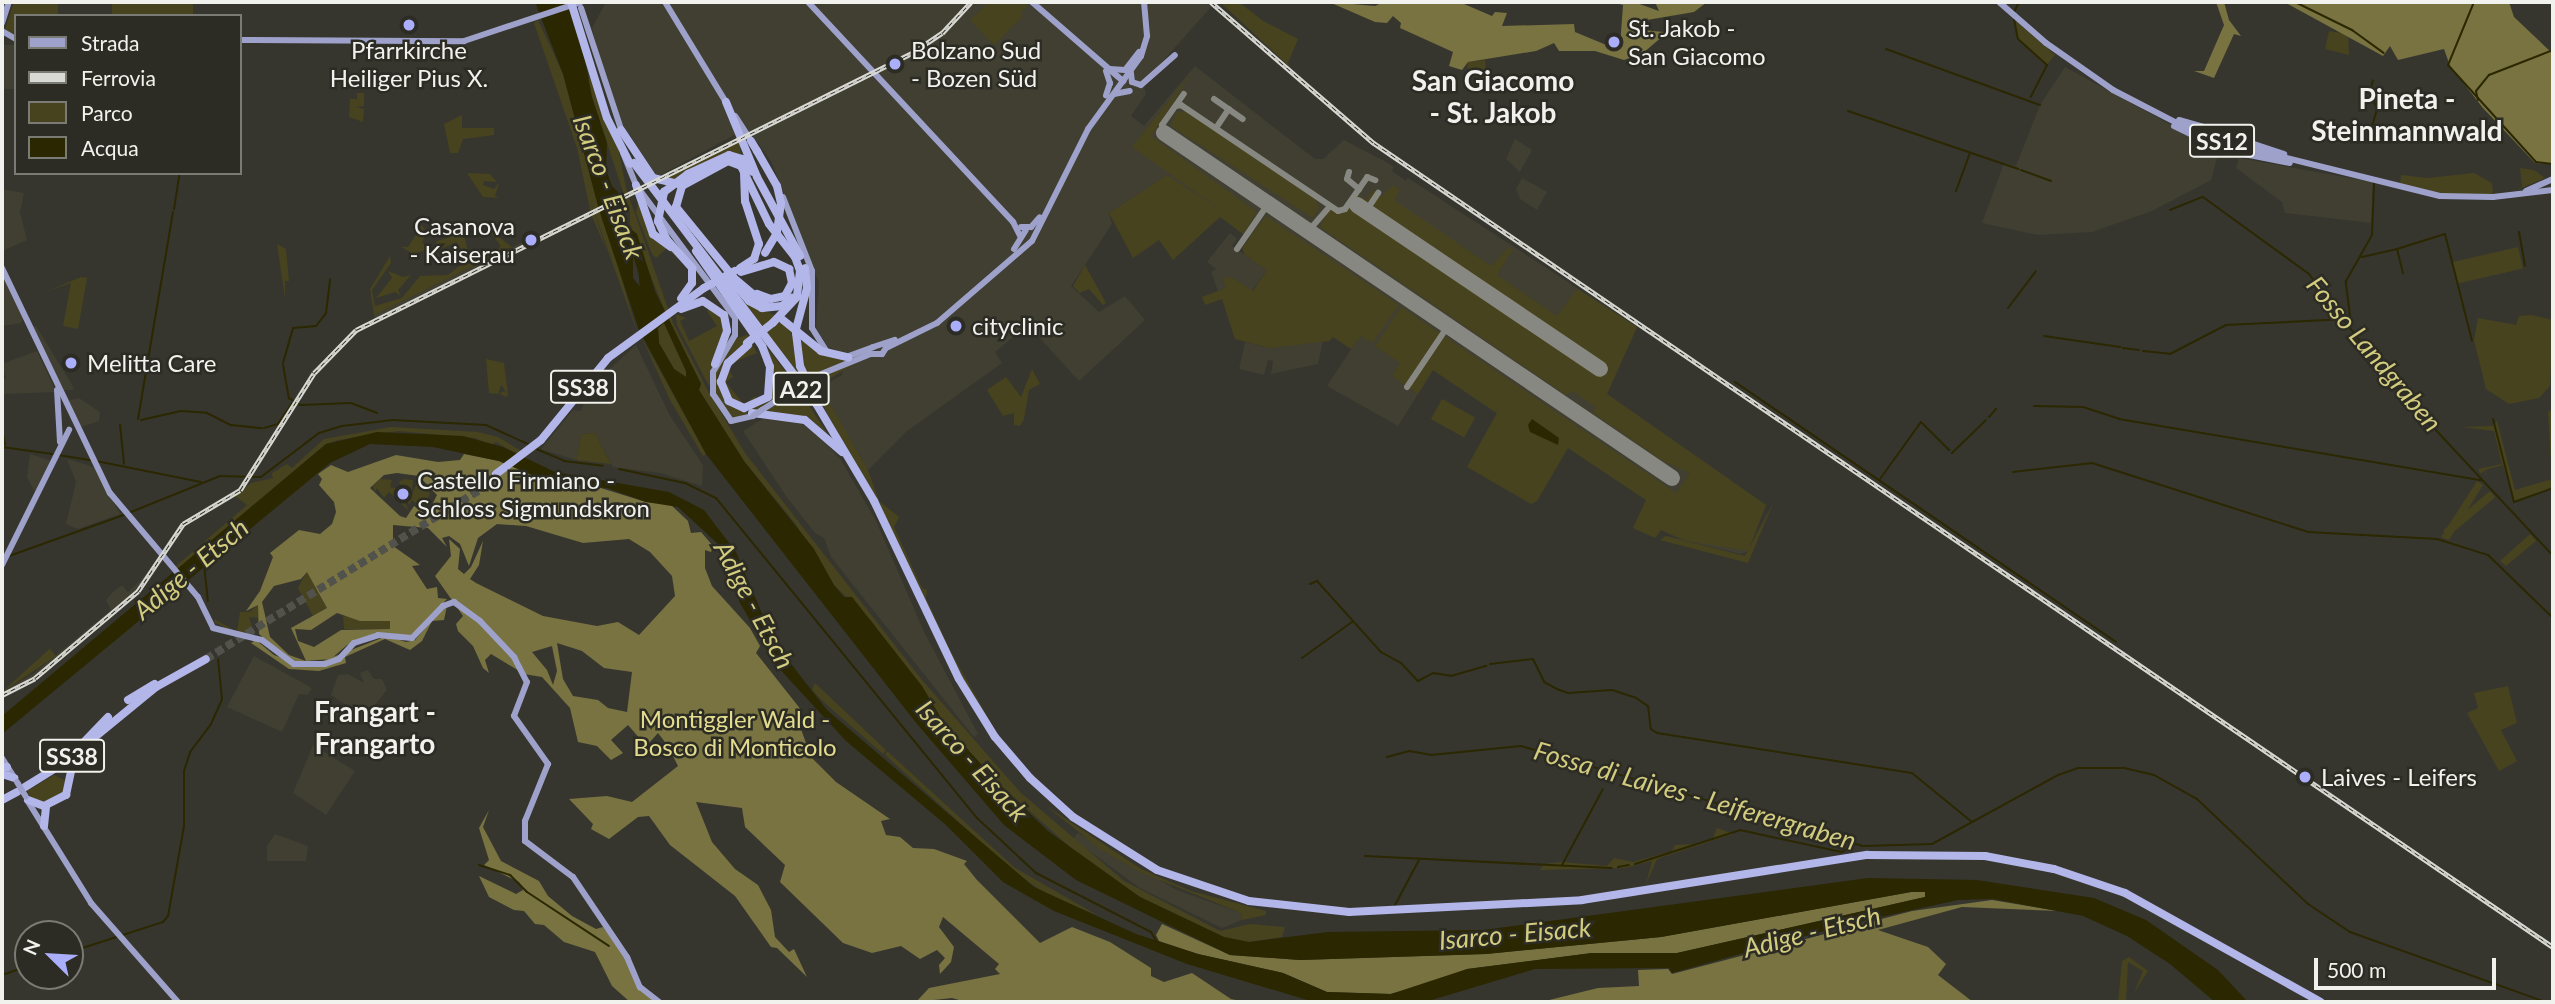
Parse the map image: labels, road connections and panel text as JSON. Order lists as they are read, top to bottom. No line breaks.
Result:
{"streets":{"highway":["SS38","A22"],"main road":["SS12"]},"districts":["San Giacomo - St. Jakob","Pineta - Steinmannwald","Frangart - Frangarto"],"water":["Isarco - Eisack","Fosso Landgraben","Adige - Etsch","Fossa di Laives - Leiferergraben"],"parks":["Montiggler Wald - Bosco di Monticolo"],"places":["Pfarrkirche Heiliger Pius X.","St. Jakob - San Giacomo","Bolzano Sud - Bozen Süd","Casanova - Kaiserau","cityclinic","Melitta Care","Castello Firmiano - Schloss Sigmundskron","Laives - Leifers"],"legend":["Strada","Ferrovia","Parco","Acqua"],"scale_bar":"500 m","north":"top left"}
